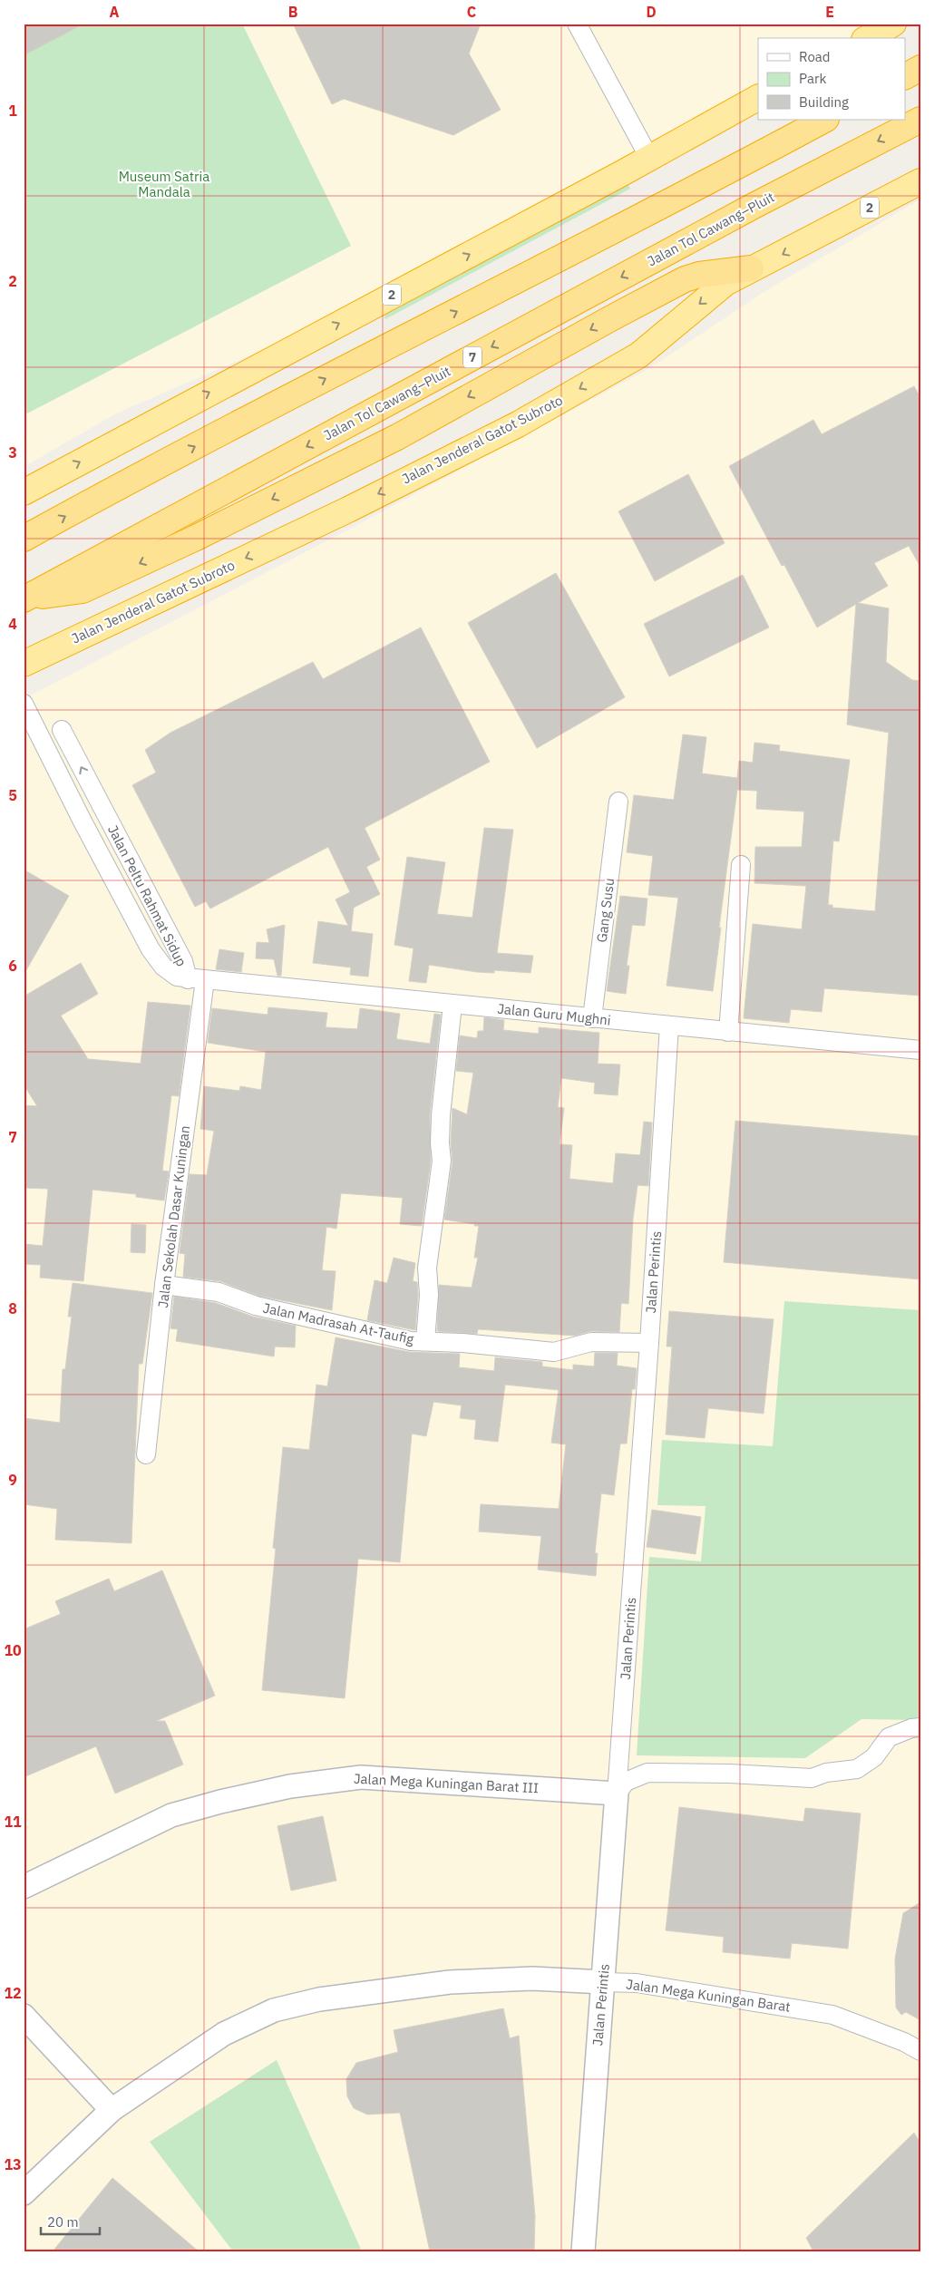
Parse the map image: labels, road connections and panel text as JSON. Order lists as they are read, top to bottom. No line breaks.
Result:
{"streets":{"highway":["2","Jalan Tol Cawang–Pluit","7","Jalan Jenderal Gatot Subroto"],"street":["Jalan Peltu Rahmat Sidup","Gang Susu","Jalan Guru Mughni","Jalan Sekolah Dasar Kuningan","Jalan Perintis","Jalan Madrasah At-Taufig","Jalan Mega Kuningan Barat III","Jalan Mega Kuningan Barat"]},"crossings":[["Jalan Peltu Rahmat Sidup","Jalan Guru Mughni"],["Jalan Peltu Rahmat Sidup","Jalan Sekolah Dasar Kuningan"],["Gang Susu","Jalan Guru Mughni"],["Jalan Guru Mughni","Jalan Sekolah Dasar Kuningan"],["Jalan Guru Mughni","Jalan Perintis"],["Jalan Sekolah Dasar Kuningan","Jalan Madrasah At-Taufig"],["Jalan Perintis","Jalan Madrasah At-Taufig"],["Jalan Perintis","Jalan Mega Kuningan Barat III"],["Jalan Perintis","Jalan Mega Kuningan Barat"]],"parks":["Museum Satria Mandala"],"legend":["Road","Park","Building"],"scale_bar":"20 m","grid":{"columns":["A","B","C","D","E"],"rows":["1","2","3","4","5","6","7","8","9","10","11","12","13"]}}
